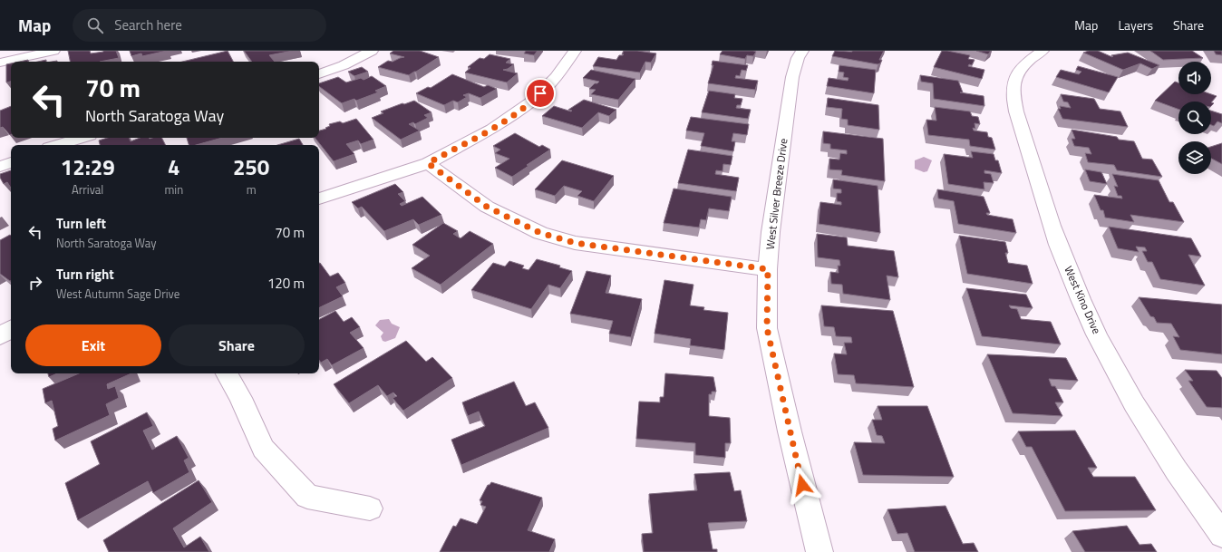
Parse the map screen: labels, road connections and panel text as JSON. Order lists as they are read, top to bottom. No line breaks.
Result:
{"streets":{"street":["West Silver Breeze Drive","West Kino Drive"]},"page":{"header":"Map","search":"Search here","nav":["Map","Layers","Share"],"turn":["70 m","North Saratoga Way"],"eta":["12:29","Arrival","4","min","250","m"],"list":[{"name":"Turn left","note":"North Saratoga Way","value":"70 m"},{"name":"Turn right","note":"West Autumn Sage Drive","value":"120 m"}],"buttons":["Exit","Share"]}}
